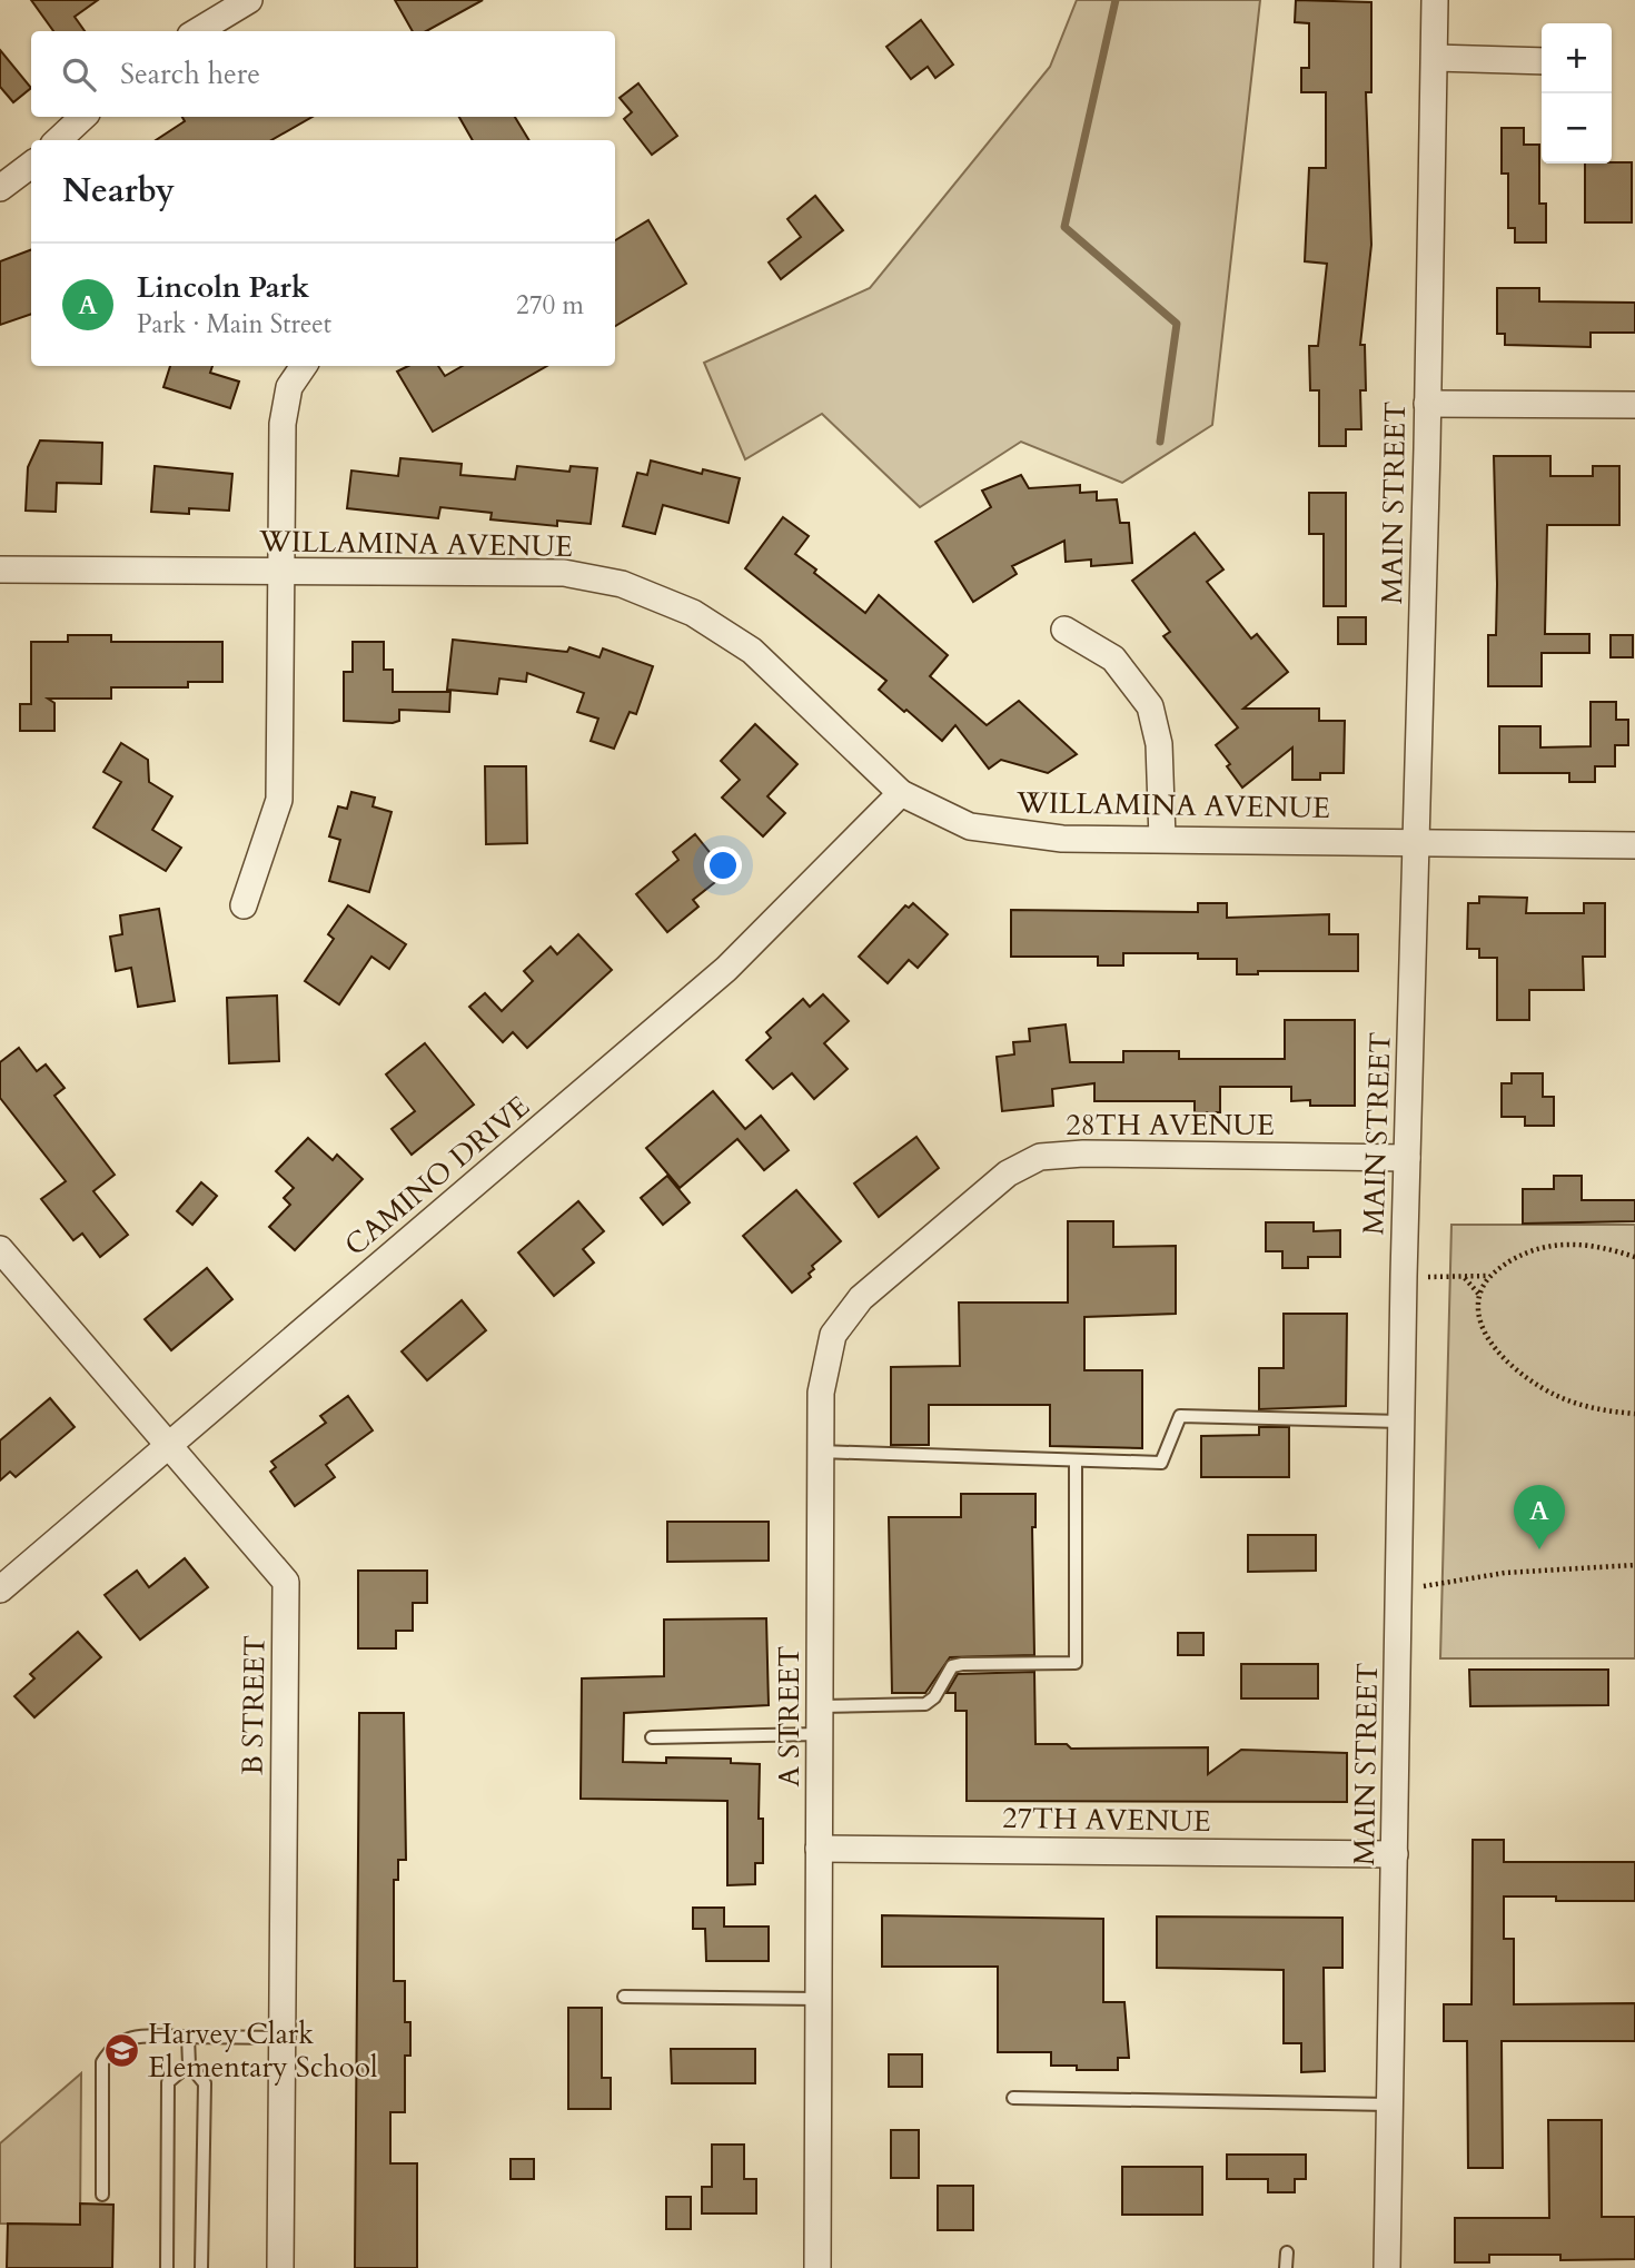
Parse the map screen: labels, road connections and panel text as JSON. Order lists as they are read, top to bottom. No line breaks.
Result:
{"streets":{"street":["MAIN STREET","WILLAMINA AVENUE","28TH AVENUE","CAMINO DRIVE","B STREET","A STREET","27TH AVENUE"]},"crossings":[["MAIN STREET","WILLAMINA AVENUE"],["MAIN STREET","28TH AVENUE"],["MAIN STREET","27TH AVENUE"],["WILLAMINA AVENUE","CAMINO DRIVE"],["28TH AVENUE","A STREET"],["CAMINO DRIVE","B STREET"],["A STREET","27TH AVENUE"]],"places":{"school or university":["Harvey Clark Elementary School"]},"page":{"map_buttons":["+","−"],"search":"Search here","heading":"Nearby","list":[{"mark":"A","name":"Lincoln Park","note":"Park · Main Street","value":"270 m"}],"pins":"A"}}
